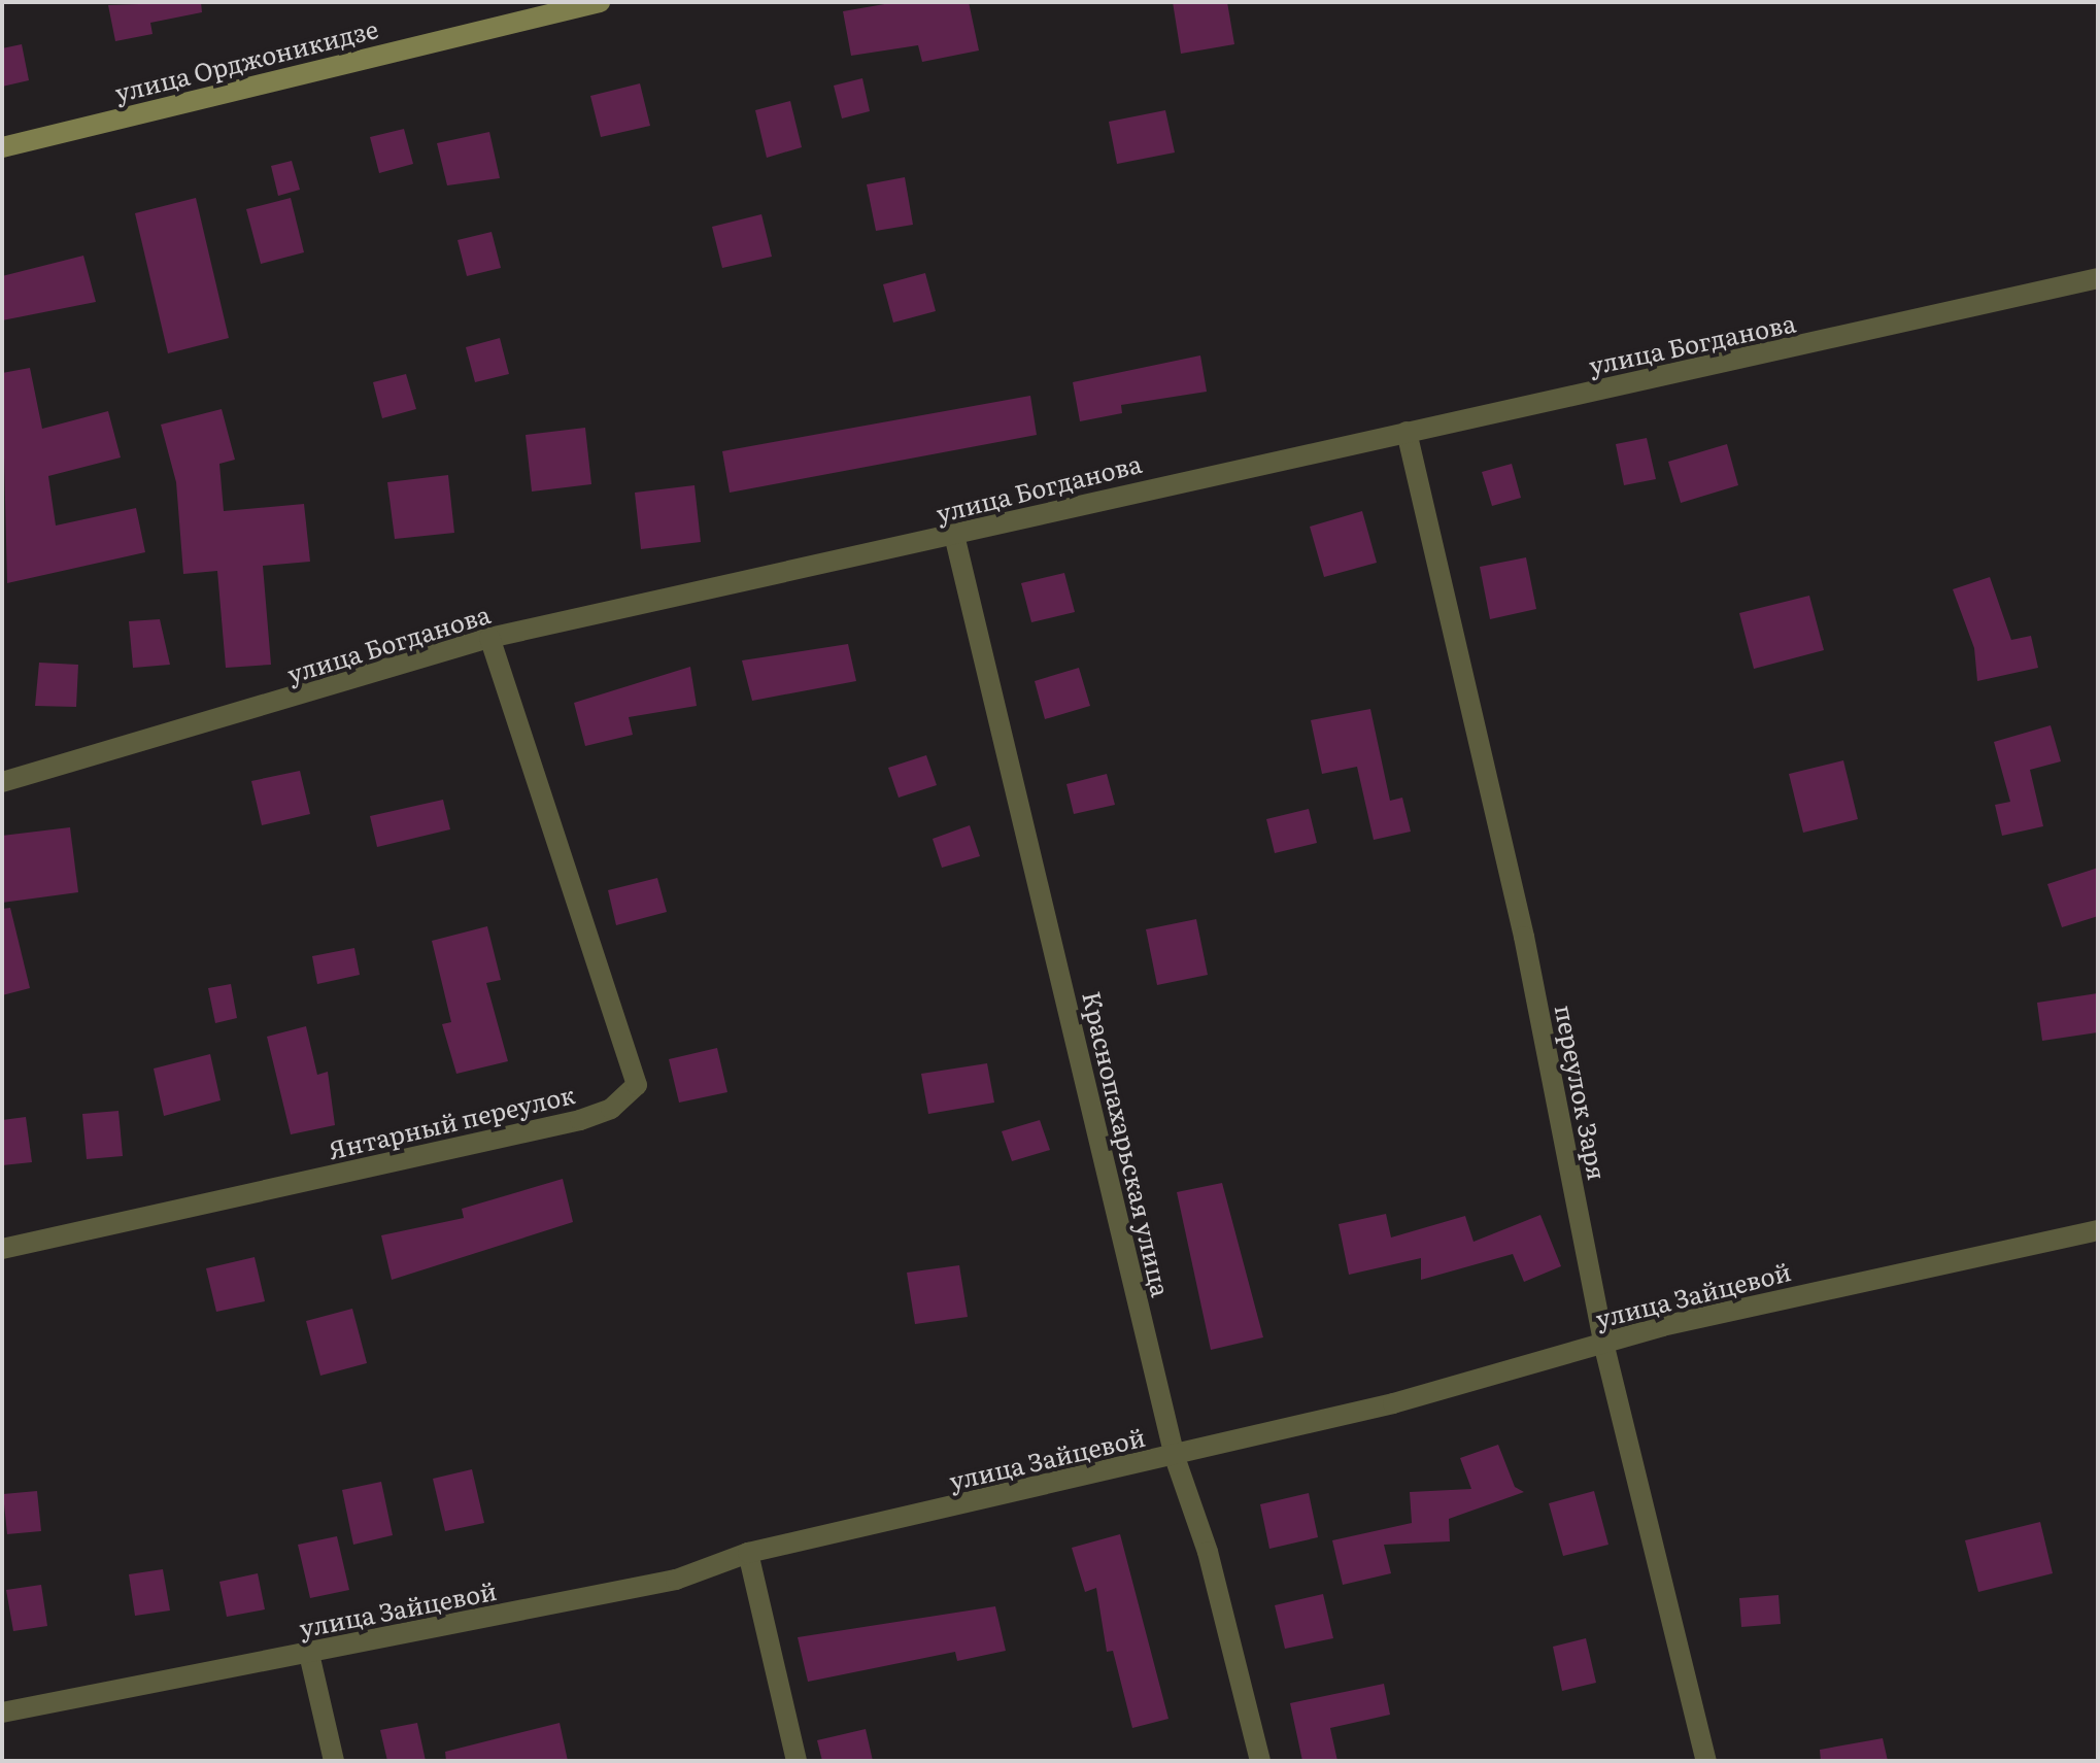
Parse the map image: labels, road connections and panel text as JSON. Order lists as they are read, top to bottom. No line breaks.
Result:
{"streets":{"street":["улица Орджоникидзе","улица Богданова","переулок Заря","Янтарный переулок","Краснопахарьская улица","улица Зайцевой"]},"crossings":[["улица Богданова","переулок Заря"],["улица Богданова","Янтарный переулок"],["улица Богданова","Краснопахарьская улица"],["переулок Заря","улица Зайцевой"],["Краснопахарьская улица","улица Зайцевой"]]}
